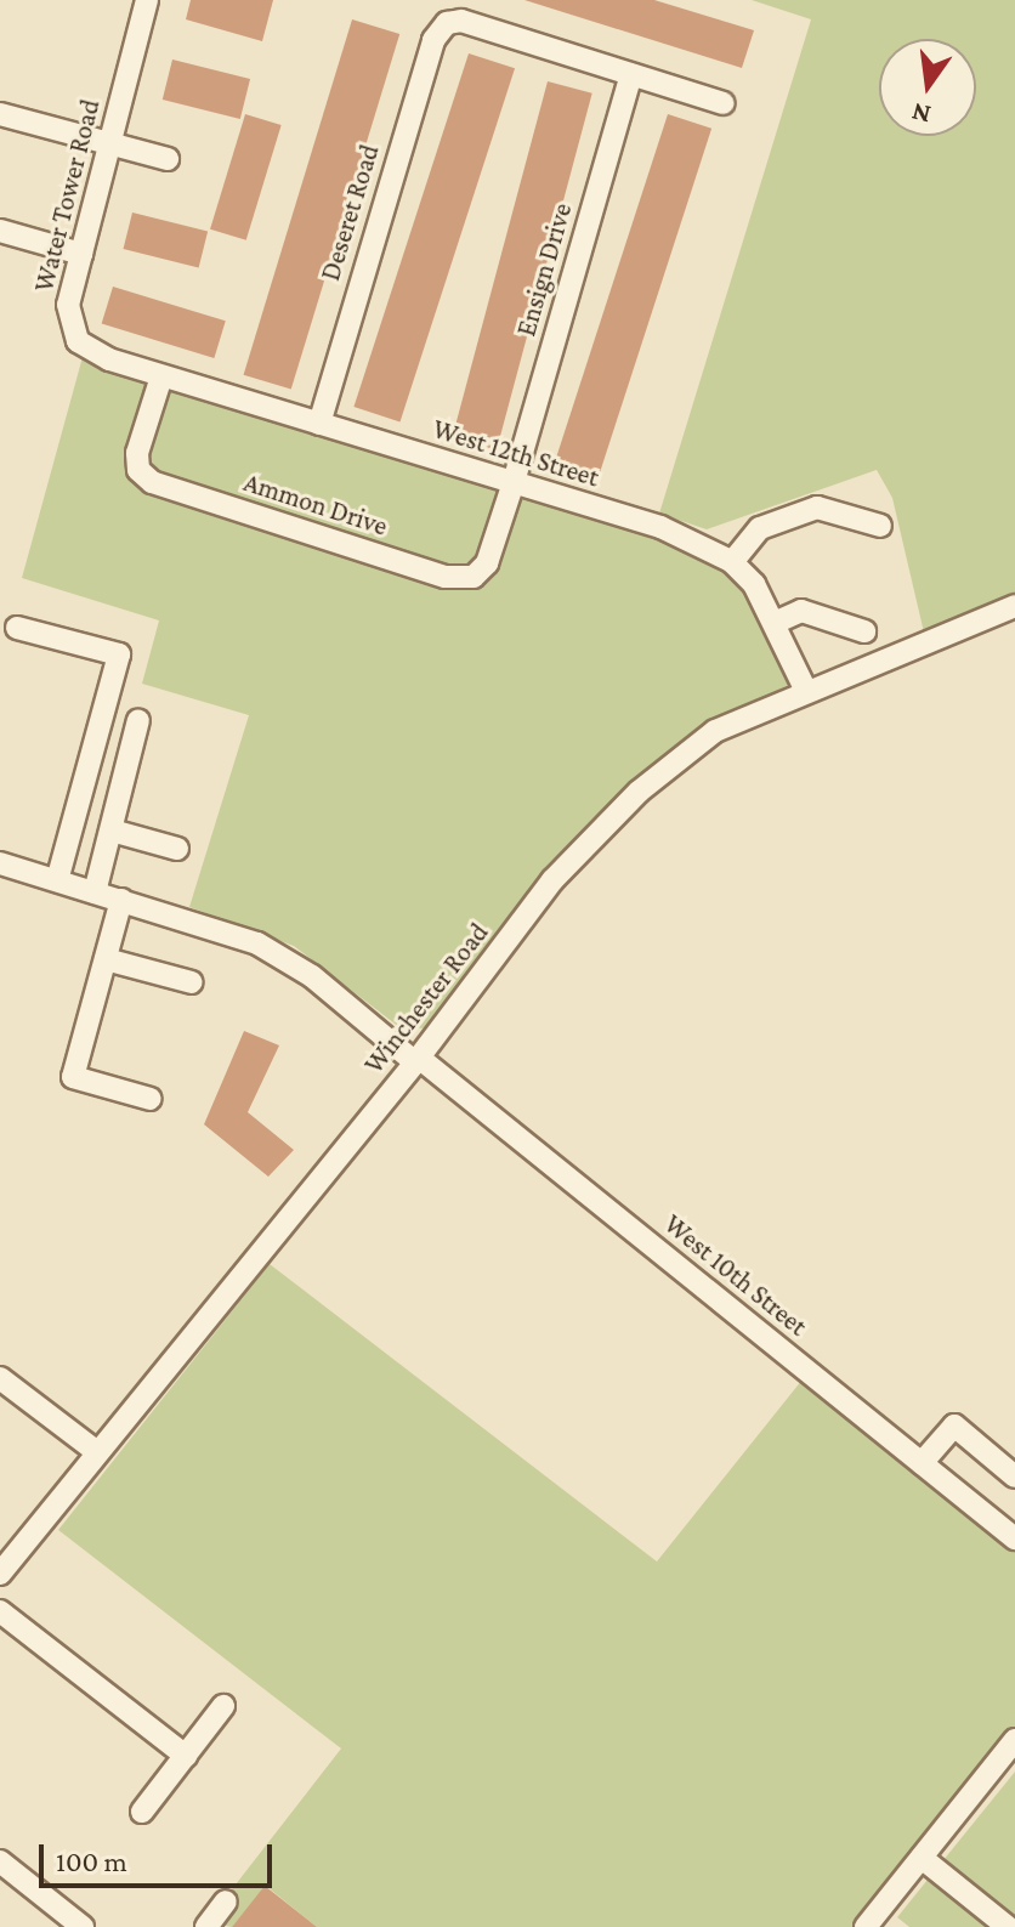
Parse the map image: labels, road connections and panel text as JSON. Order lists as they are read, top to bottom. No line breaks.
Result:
{"streets":{"street":["Water Tower Road","Deseret Road","Ensign Drive","West 12th Street","Ammon Drive","Winchester Road","West 10th Street"]},"crossings":[["Water Tower Road","West 12th Street"],["Deseret Road","Ensign Drive"],["Deseret Road","West 12th Street"],["Ensign Drive","West 12th Street"],["Ensign Drive","Ammon Drive"],["West 12th Street","Ammon Drive"],["West 12th Street","Winchester Road"],["Winchester Road","West 10th Street"]],"scale_bar":"100 m","north":"bottom"}
